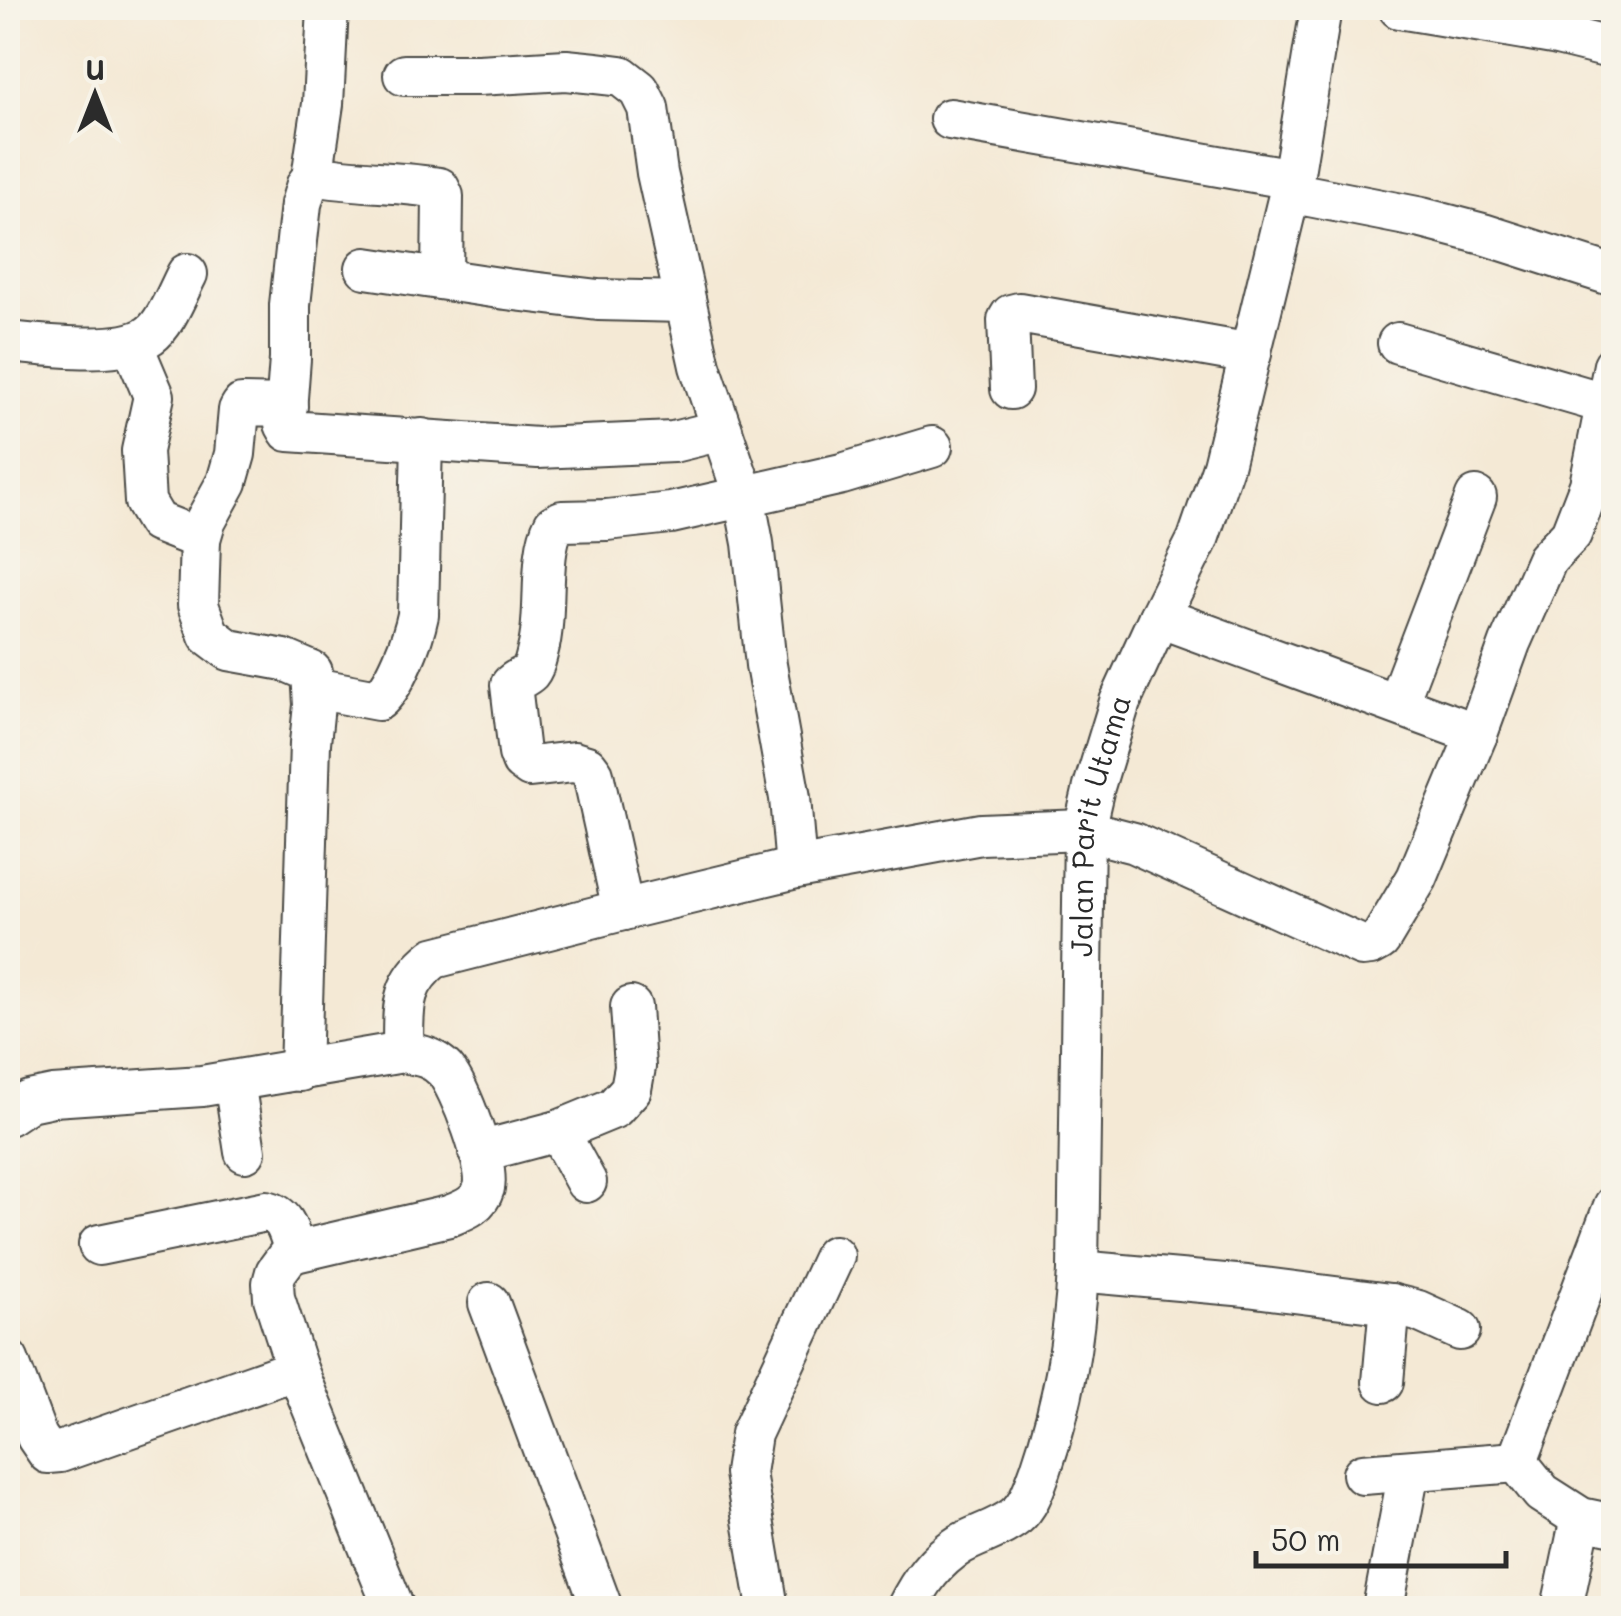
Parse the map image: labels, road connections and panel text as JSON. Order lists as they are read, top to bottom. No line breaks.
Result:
{"streets":{"street":["Jalan Parit Utama"]},"scale_bar":"50 m","north":"top"}
